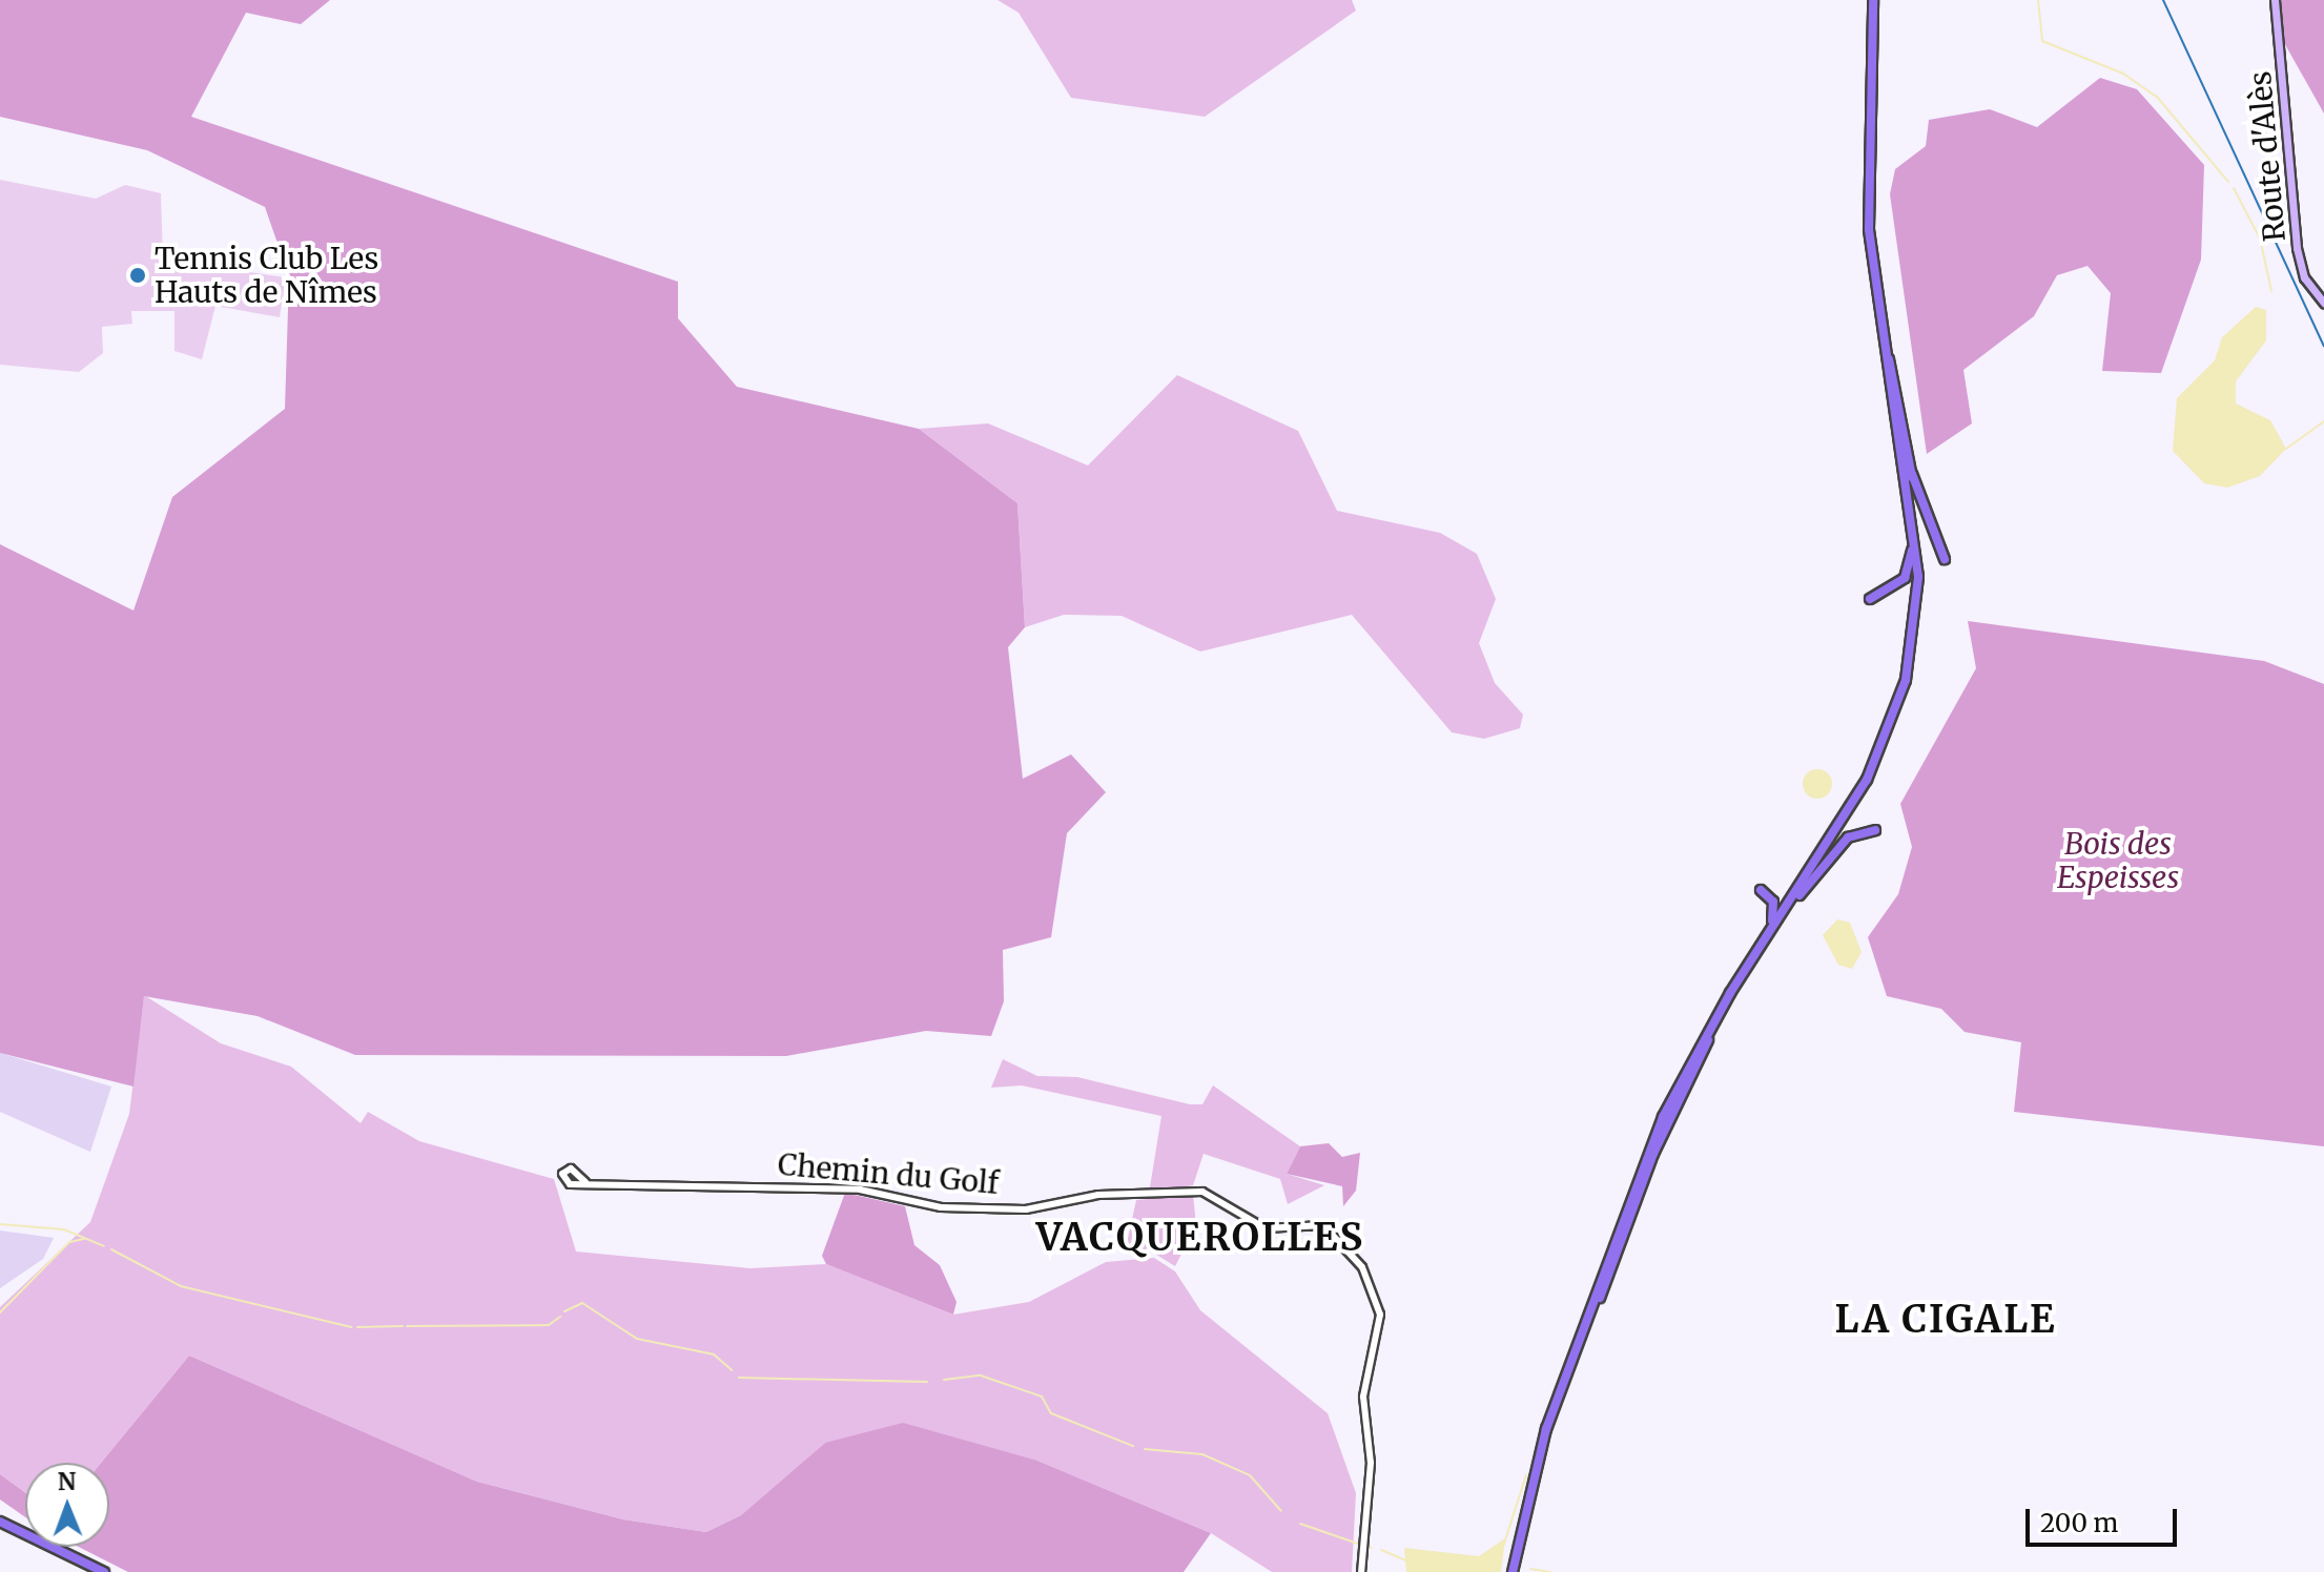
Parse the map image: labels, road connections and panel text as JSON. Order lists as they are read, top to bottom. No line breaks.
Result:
{"streets":{"main road":["Route d'Alès"],"street":["Chemin du Golf"]},"districts":["VACQUEROLLES","LA CIGALE"],"parks":["Bois des Espeisses"],"places":["Tennis Club Les Hauts de Nîmes"],"scale_bar":"200 m","north":"top"}
